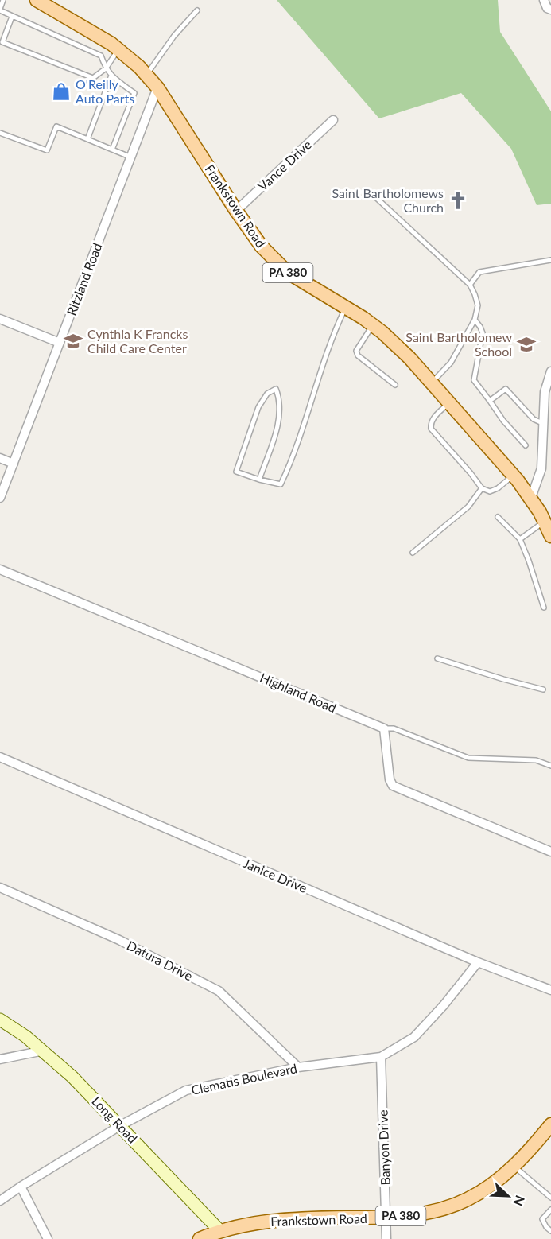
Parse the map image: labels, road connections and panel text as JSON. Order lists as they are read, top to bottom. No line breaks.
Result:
{"streets":{"main road":["Frankstown Road","PA 380"],"street":["Vance Drive","Ritzland Road","Highland Road","Janice Drive","Datura Drive","Clematis Boulevard","Long Road","Banyon Drive"]},"crossings":[["Vance Drive","Frankstown Road"],["Frankstown Road","Ritzland Road"],["Frankstown Road","Long Road"],["Frankstown Road","Banyon Drive"],["Janice Drive","Clematis Boulevard"],["Datura Drive","Clematis Boulevard"],["Clematis Boulevard","Long Road"],["Clematis Boulevard","Banyon Drive"]],"places":{"shop":["O'Reilly Auto Parts"],"church":["Saint Bartholomews Church"],"school or university":["Cynthia K Francks Child Care Center","Saint Bartholomew School"]},"north":"bottom right"}
